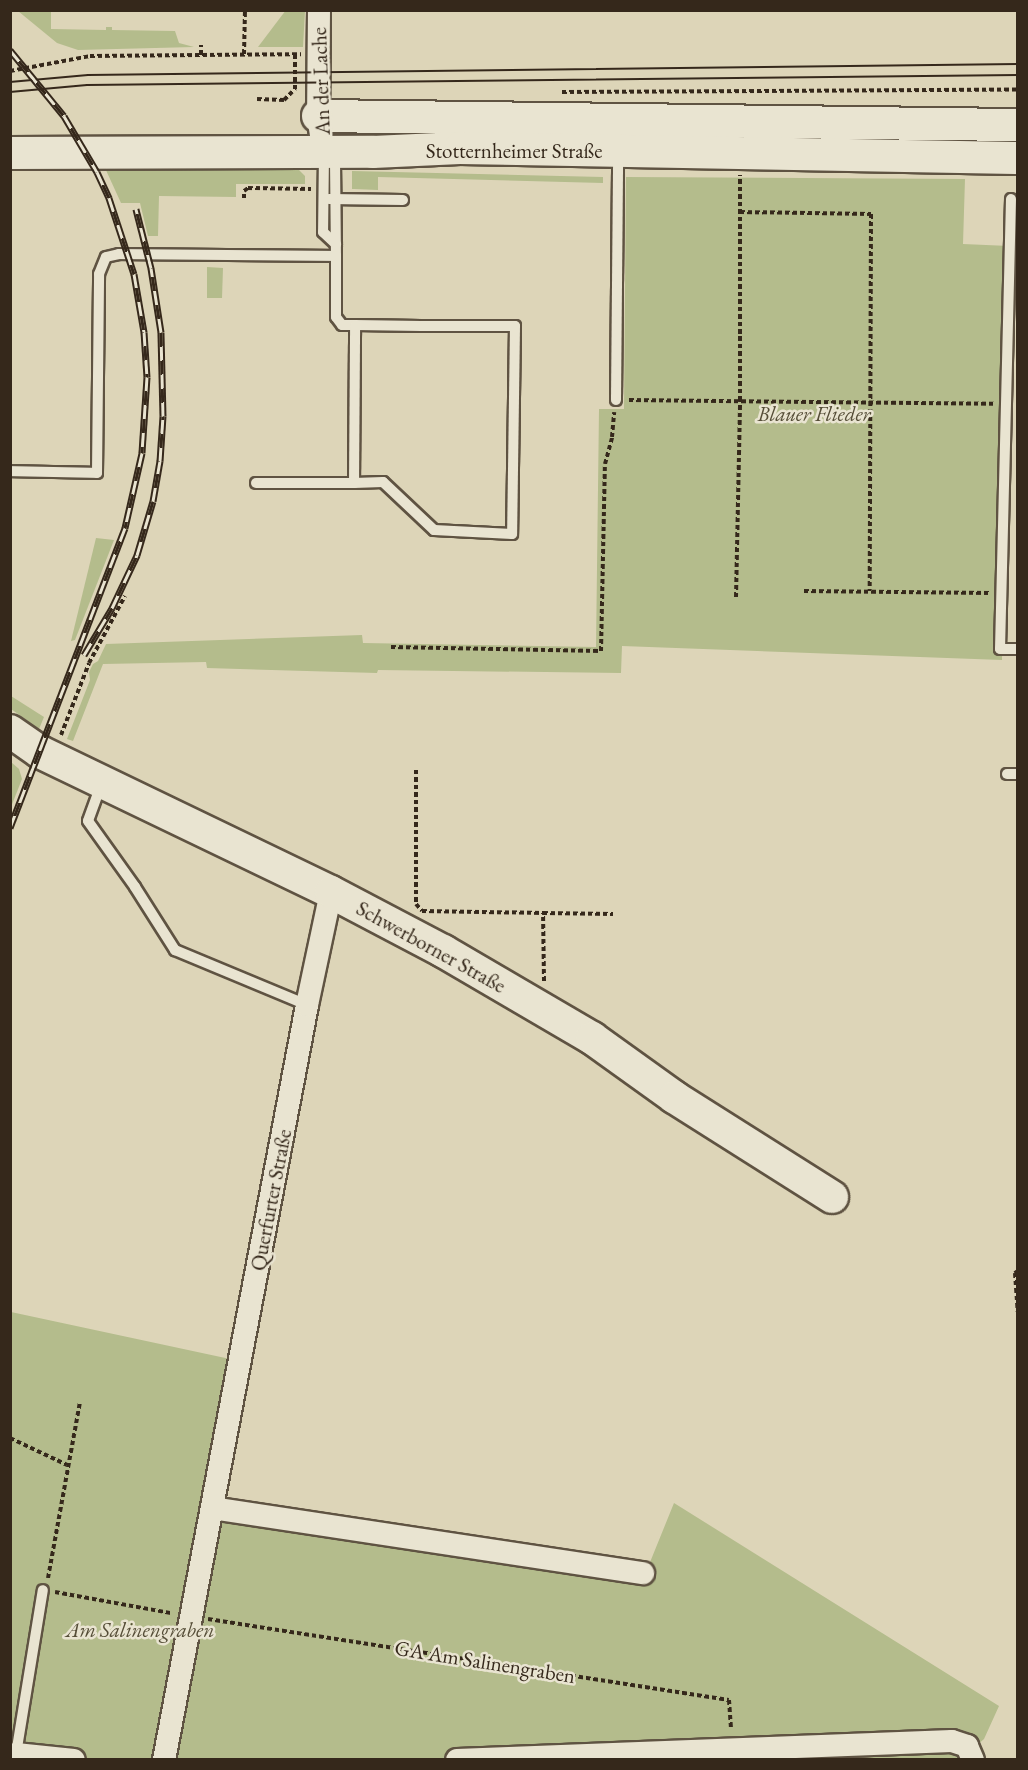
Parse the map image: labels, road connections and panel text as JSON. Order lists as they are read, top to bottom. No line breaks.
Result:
{"streets":{"main road":["Stotternheimer Straße","Schwerborner Straße"],"street":["An der Lache","Querfurter Straße"],"path":["GA Am Salinengraben"]},"crossings":[["An der Lache","Stotternheimer Straße"],["Schwerborner Straße","Querfurter Straße"]],"parks":["Blauer Flieder","Am Salinengraben"]}
